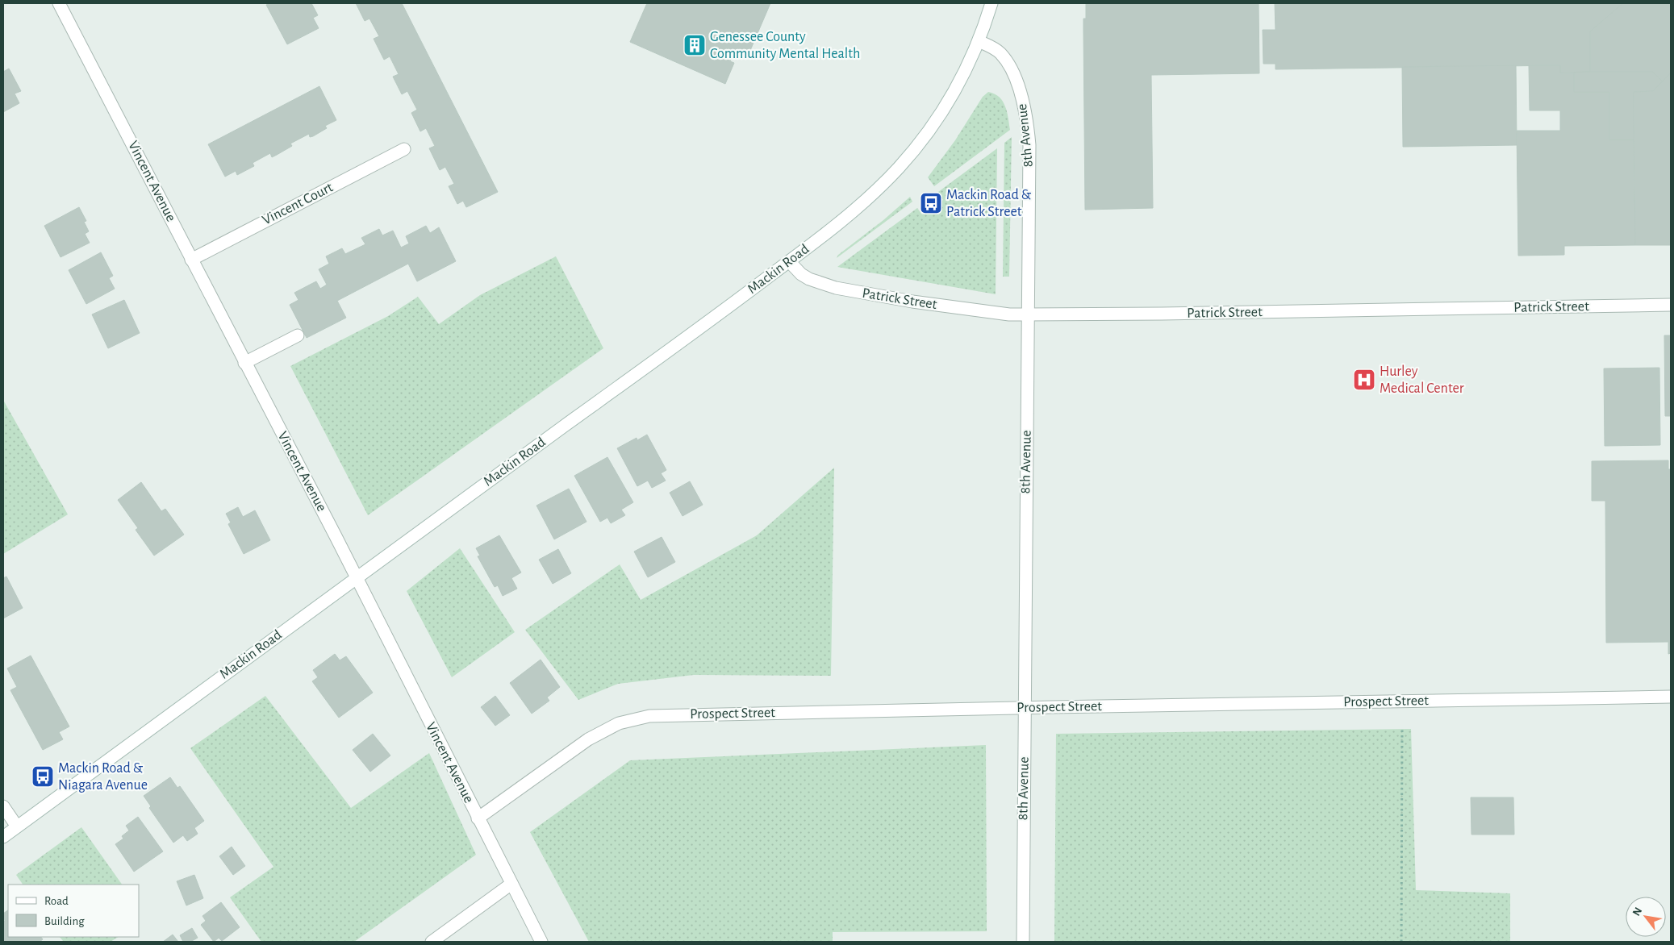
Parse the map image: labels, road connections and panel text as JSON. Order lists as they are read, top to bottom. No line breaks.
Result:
{"streets":{"street":["8th Avenue","Vincent Avenue","Vincent Court","Mackin Road","Patrick Street","Prospect Street"]},"crossings":[["8th Avenue","Mackin Road"],["8th Avenue","Patrick Street"],["8th Avenue","Prospect Street"],["Vincent Avenue","Vincent Court"],["Vincent Avenue","Mackin Road"],["Vincent Avenue","Prospect Street"],["Mackin Road","Patrick Street"]],"places":{"building":["Genessee County Community Mental Health"],"bus stop":["Mackin Road & Patrick Street","Mackin Road & Niagara Avenue"],"hospital":["Hurley Medical Center"]},"legend":["Road","Building"],"north":"top left"}
